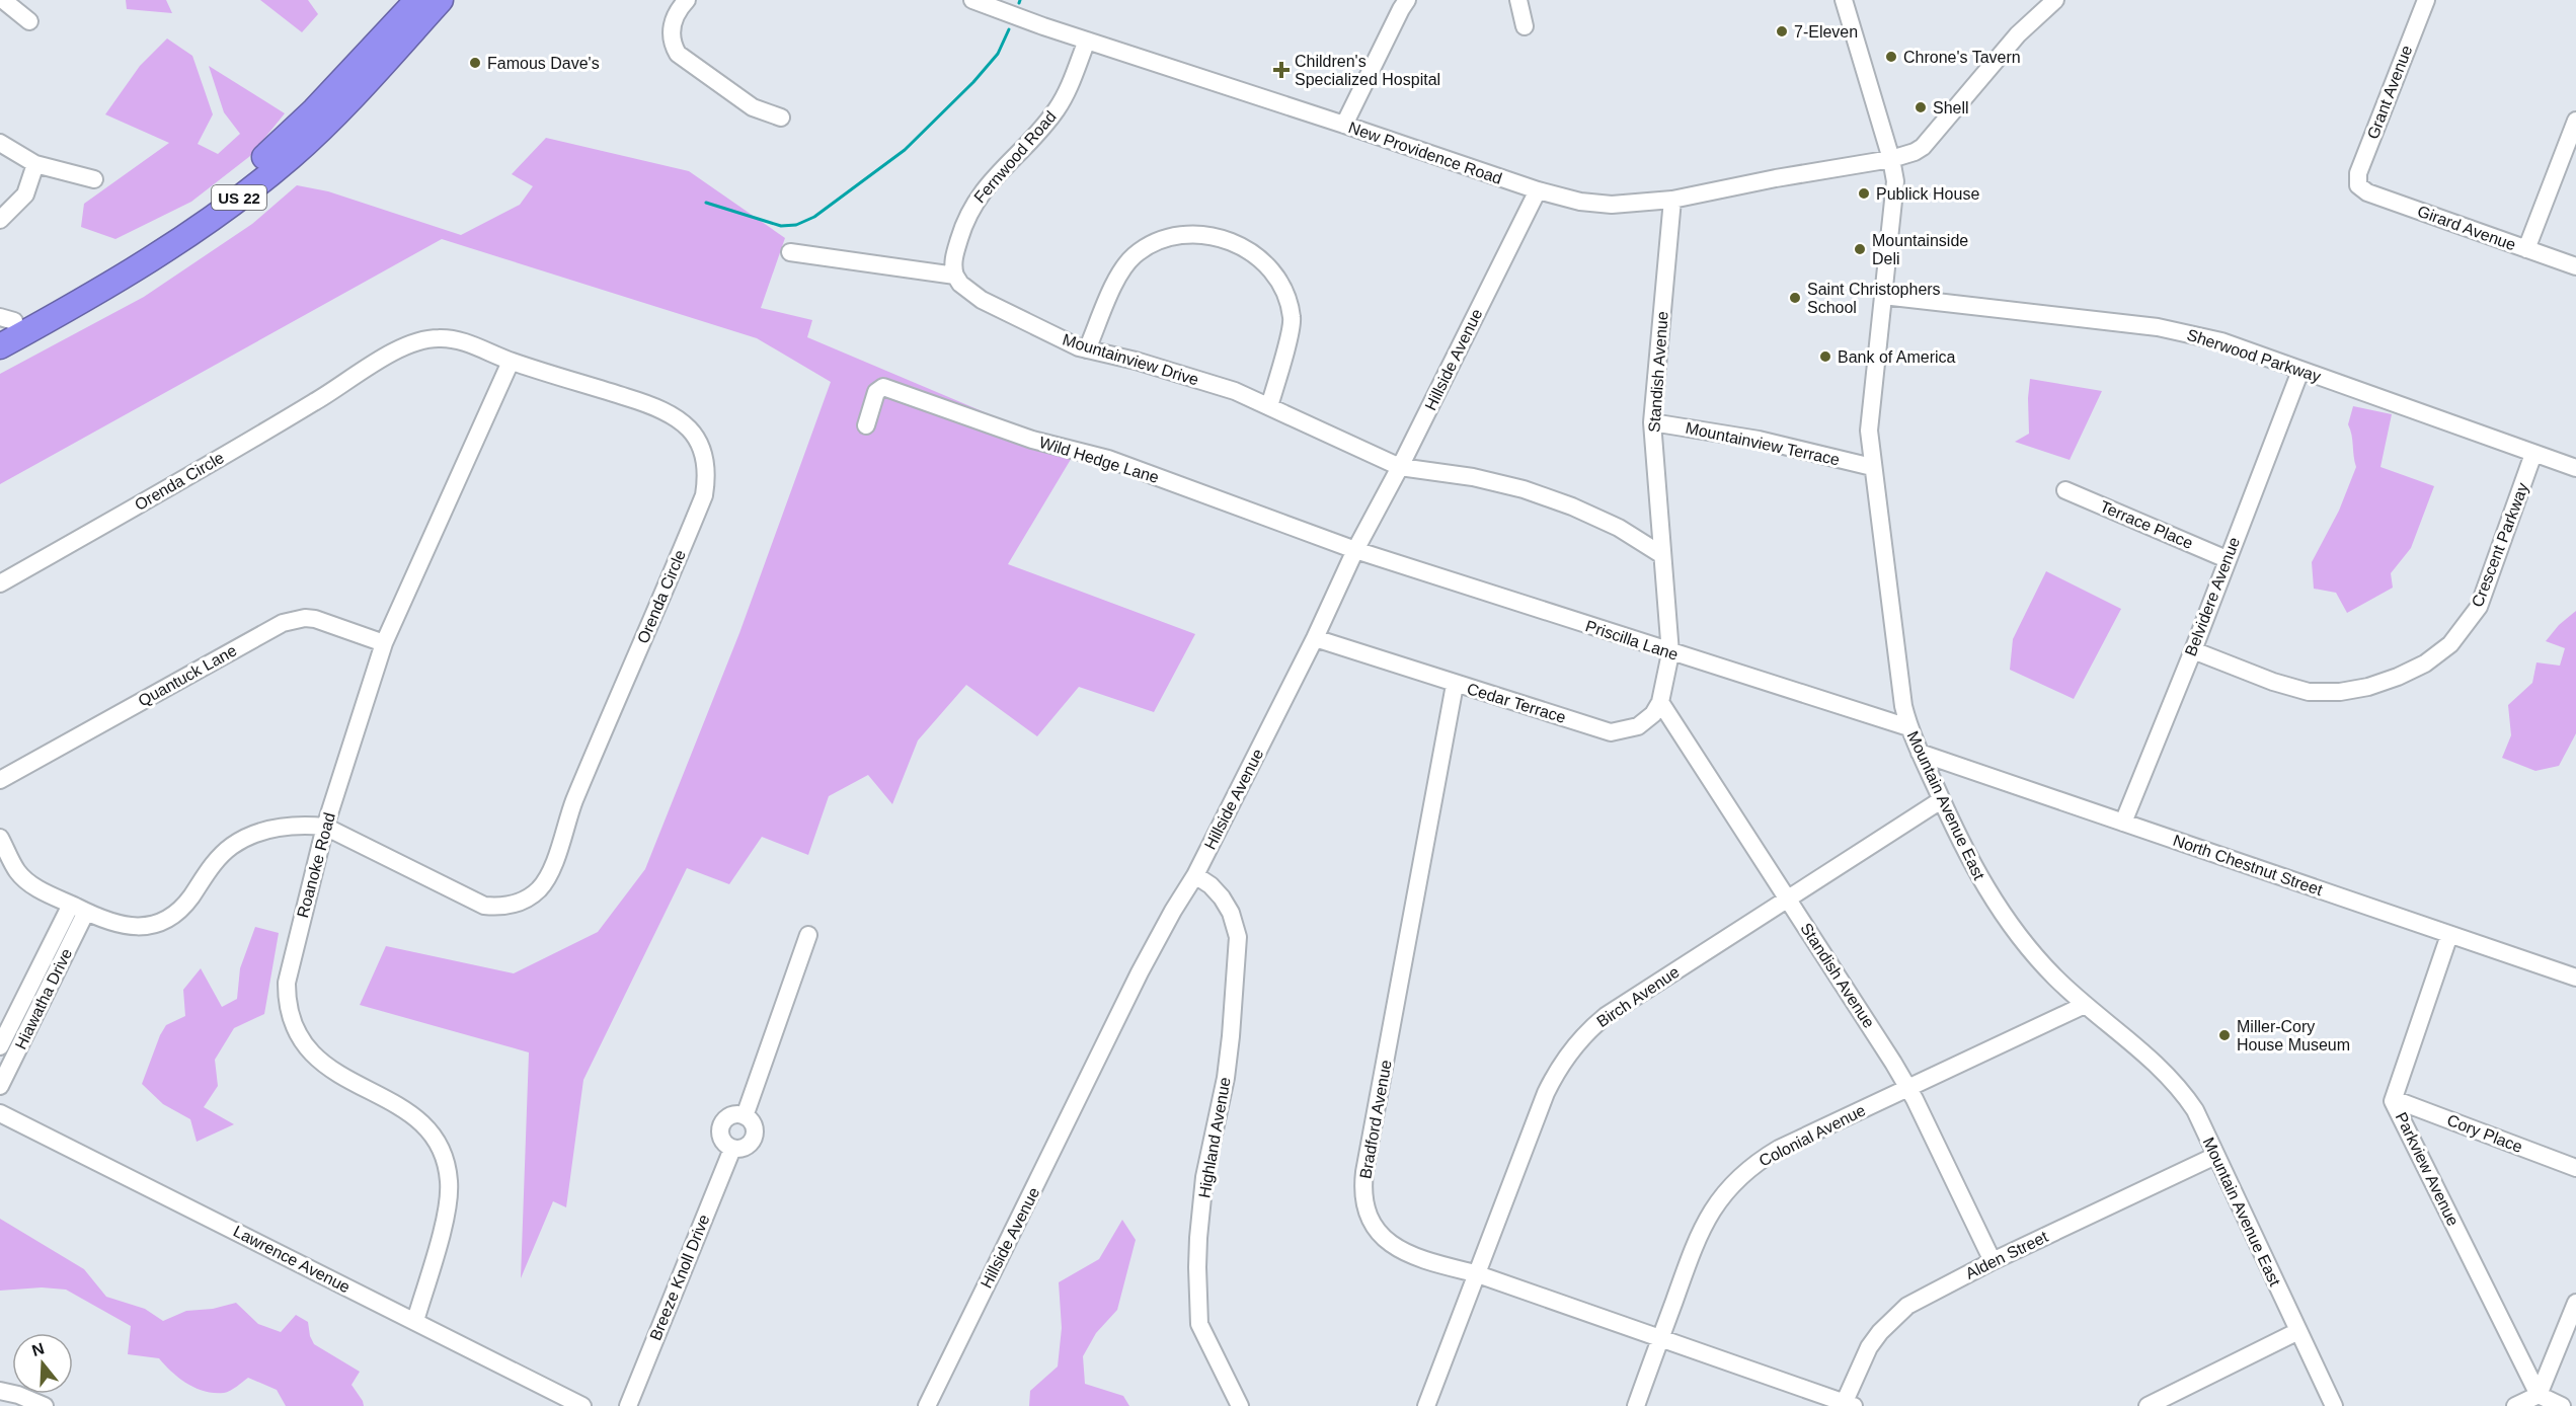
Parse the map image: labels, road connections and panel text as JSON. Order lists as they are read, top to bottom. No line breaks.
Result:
{"streets":{"highway":["US 22"],"street":["Grant Avenue","New Providence Road","Fernwood Road","Girard Avenue","Sherwood Parkway","Mountainview Drive","Hillside Avenue","Standish Avenue","Mountainview Terrace","Wild Hedge Lane","Orenda Circle","Terrace Place","Crescent Parkway","Belvidere Avenue","Priscilla Lane","Quantuck Lane","Cedar Terrace","Mountain Avenue East","Roanoke Road","North Chestnut Street","Birch Avenue","Hiawatha Drive","Bradford Avenue","Cory Place","Colonial Avenue","Highland Avenue","Parkview Avenue","Alden Street","Lawrence Avenue","Breeze Knoll Drive"]},"crossings":[["Grant Avenue","Girard Avenue"],["New Providence Road","Fernwood Road"],["New Providence Road","Hillside Avenue"],["New Providence Road","Standish Avenue"],["New Providence Road","Mountain Avenue East"],["Fernwood Road","Mountainview Drive"],["Sherwood Parkway","Crescent Parkway"],["Sherwood Parkway","Belvidere Avenue"],["Sherwood Parkway","Mountain Avenue East"],["Mountainview Drive","Hillside Avenue"],["Mountainview Drive","Standish Avenue"],["Hillside Avenue","Wild Hedge Lane"],["Hillside Avenue","Priscilla Lane"],["Hillside Avenue","Cedar Terrace"],["Hillside Avenue","Highland Avenue"],["Standish Avenue","Mountainview Terrace"],["Standish Avenue","Priscilla Lane"],["Standish Avenue","Cedar Terrace"],["Standish Avenue","Birch Avenue"],["Standish Avenue","Colonial Avenue"],["Standish Avenue","Alden Street"],["Mountainview Terrace","Mountain Avenue East"],["Wild Hedge Lane","Priscilla Lane"],["Orenda Circle","Roanoke Road"],["Orenda Circle","Hiawatha Drive"],["Terrace Place","Belvidere Avenue"],["Crescent Parkway","Belvidere Avenue"],["Belvidere Avenue","North Chestnut Street"],["Priscilla Lane","Mountain Avenue East"],["Quantuck Lane","Roanoke Road"],["Cedar Terrace","Bradford Avenue"],["Mountain Avenue East","North Chestnut Street"],["Mountain Avenue East","Birch Avenue"],["Mountain Avenue East","Colonial Avenue"],["Mountain Avenue East","Alden Street"],["Roanoke Road","Lawrence Avenue"],["North Chestnut Street","Parkview Avenue"],["Birch Avenue","Bradford Avenue"],["Bradford Avenue","Colonial Avenue"],["Bradford Avenue","Alden Street"],["Cory Place","Parkview Avenue"]],"places":{"other":["7-Eleven","Chrone's Tavern","Famous Dave's","Shell","Publick House","Mountainside Deli","Saint Christophers School","Bank of America","Miller-Cory House Museum"],"health":["Children's Specialized Hospital"]},"north":"top"}
